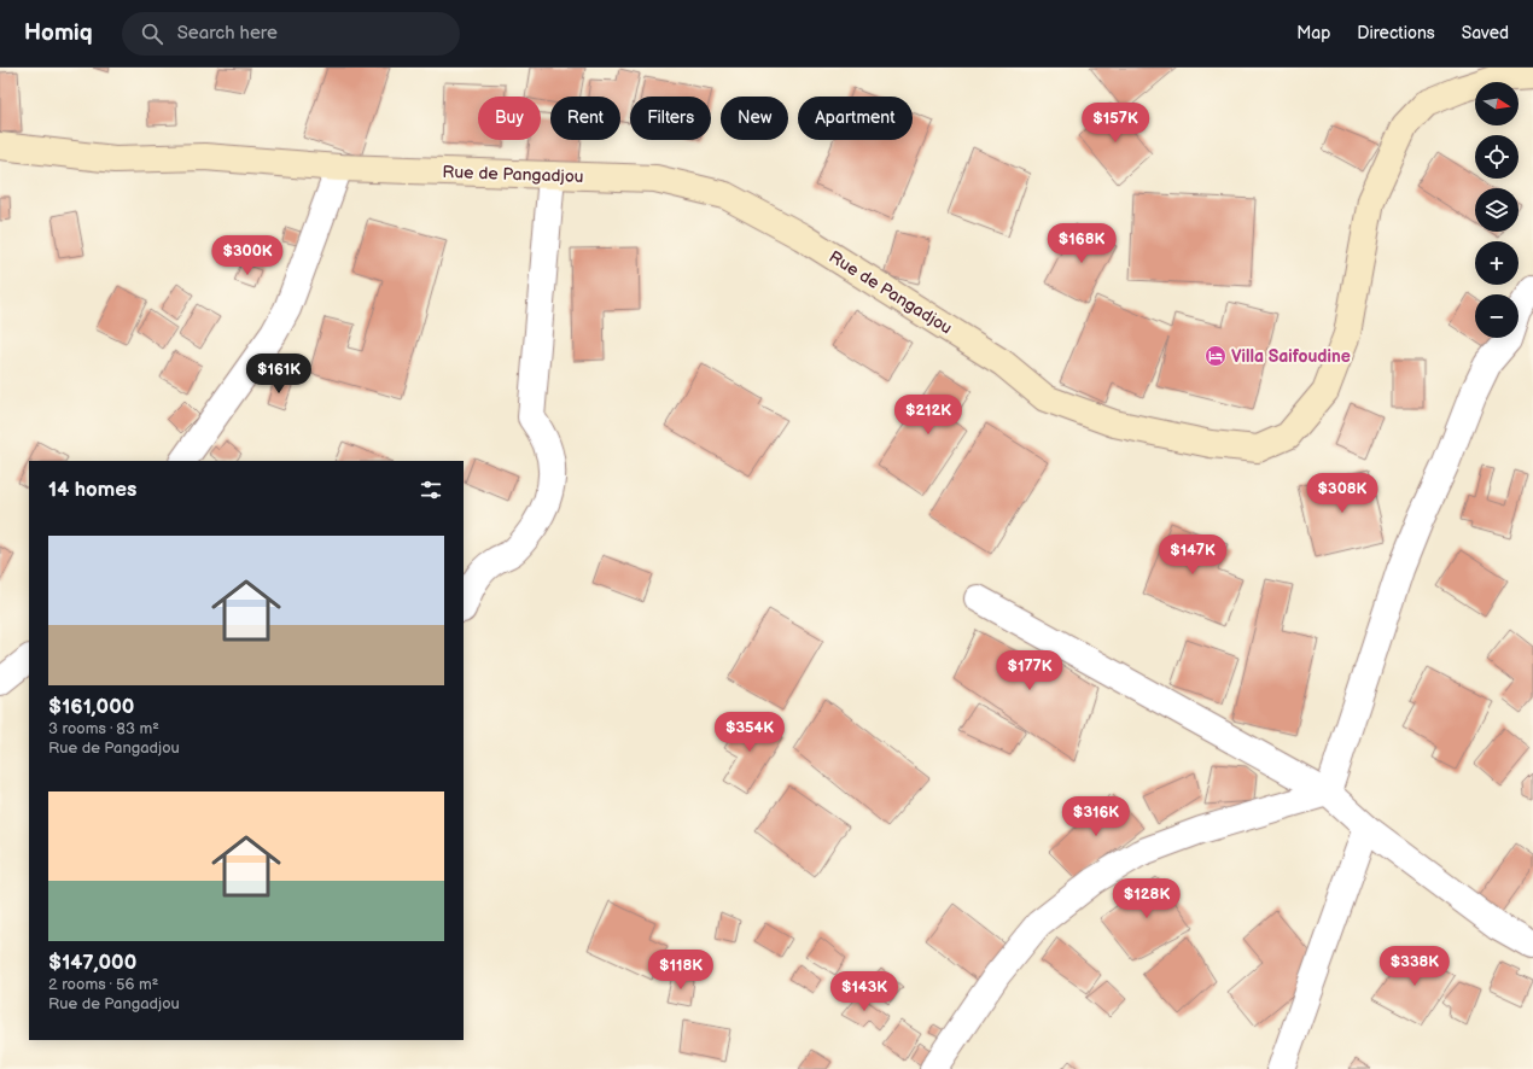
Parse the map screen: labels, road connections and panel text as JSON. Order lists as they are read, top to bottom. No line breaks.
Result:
{"streets":{"main road":["Rue de Pangadjou"]},"places":{"hotel":["Villa Saifoudine"]},"north":"right","page":{"header":"Homiq","search":"Search here","nav":["Map","Directions","Saved"],"map_buttons":["+","−"],"chip":["Buy","Rent","Filters","New","Apartment"],"price":["$157K","$168K","$300K","$161K","$212K","$308K","$147K","$177K","$354K","$316K","$128K","$338K","$118K","$143K"],"heading":"14 homes","list":[{"name":"$161,000","note":"3 rooms · 83 m² · Rue de Pangadjou"},{"name":"$147,000","note":"2 rooms · 56 m² · Rue de Pangadjou"}]}}
